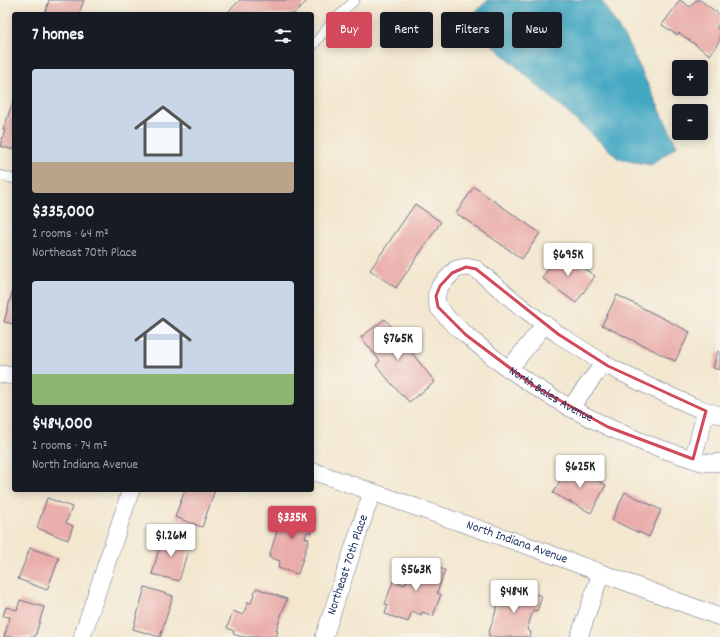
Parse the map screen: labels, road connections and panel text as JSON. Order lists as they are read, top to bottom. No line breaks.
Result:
{"streets":{"street":["North Bales Avenue","North Indiana Avenue","Northeast 70th Place"]},"crossings":[["North Indiana Avenue","Northeast 70th Place"]],"page":{"chip":["Buy","Rent","Filters","New"],"heading":"7 homes","map_buttons":["+","−"],"list":[{"name":"$335,000","note":"2 rooms · 64 m² · Northeast 70th Place"},{"name":"$484,000","note":"2 rooms · 74 m² · North Indiana Avenue"}],"price":["$695K","$765K","$625K","$335K","$1.26M","$563K","$484K"]}}
